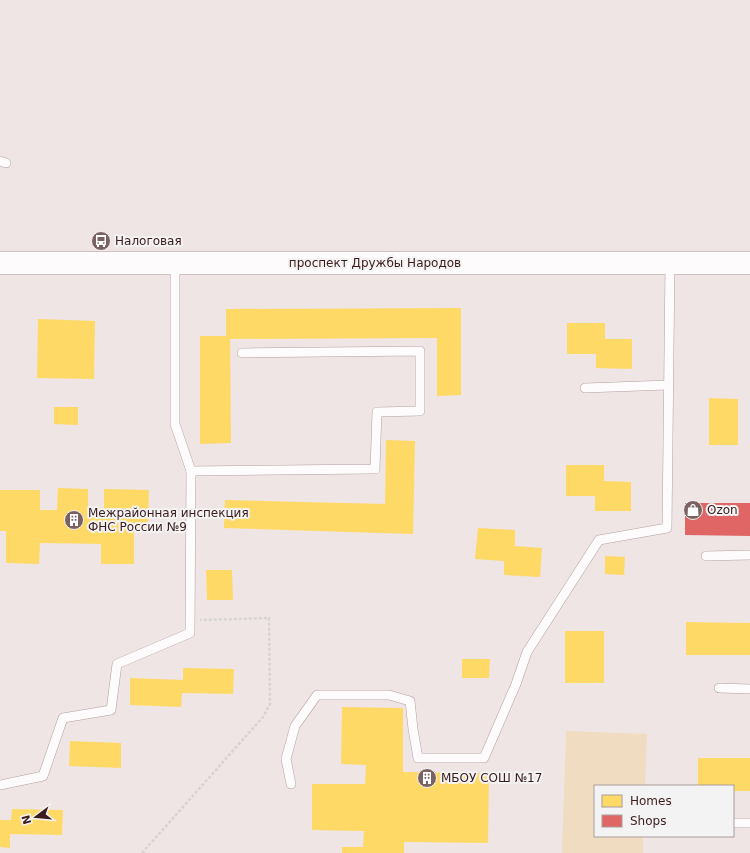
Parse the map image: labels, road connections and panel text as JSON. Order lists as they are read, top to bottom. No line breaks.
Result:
{"streets":{"main road":["проспект Дружбы Народов"]},"places":{"bus stop":["Налоговая"],"shop":["Ozon"],"building":["Межрайонная инспекция ФНС России №9","МБОУ СОШ №17"]},"legend":["Homes","Shops"],"north":"left"}
